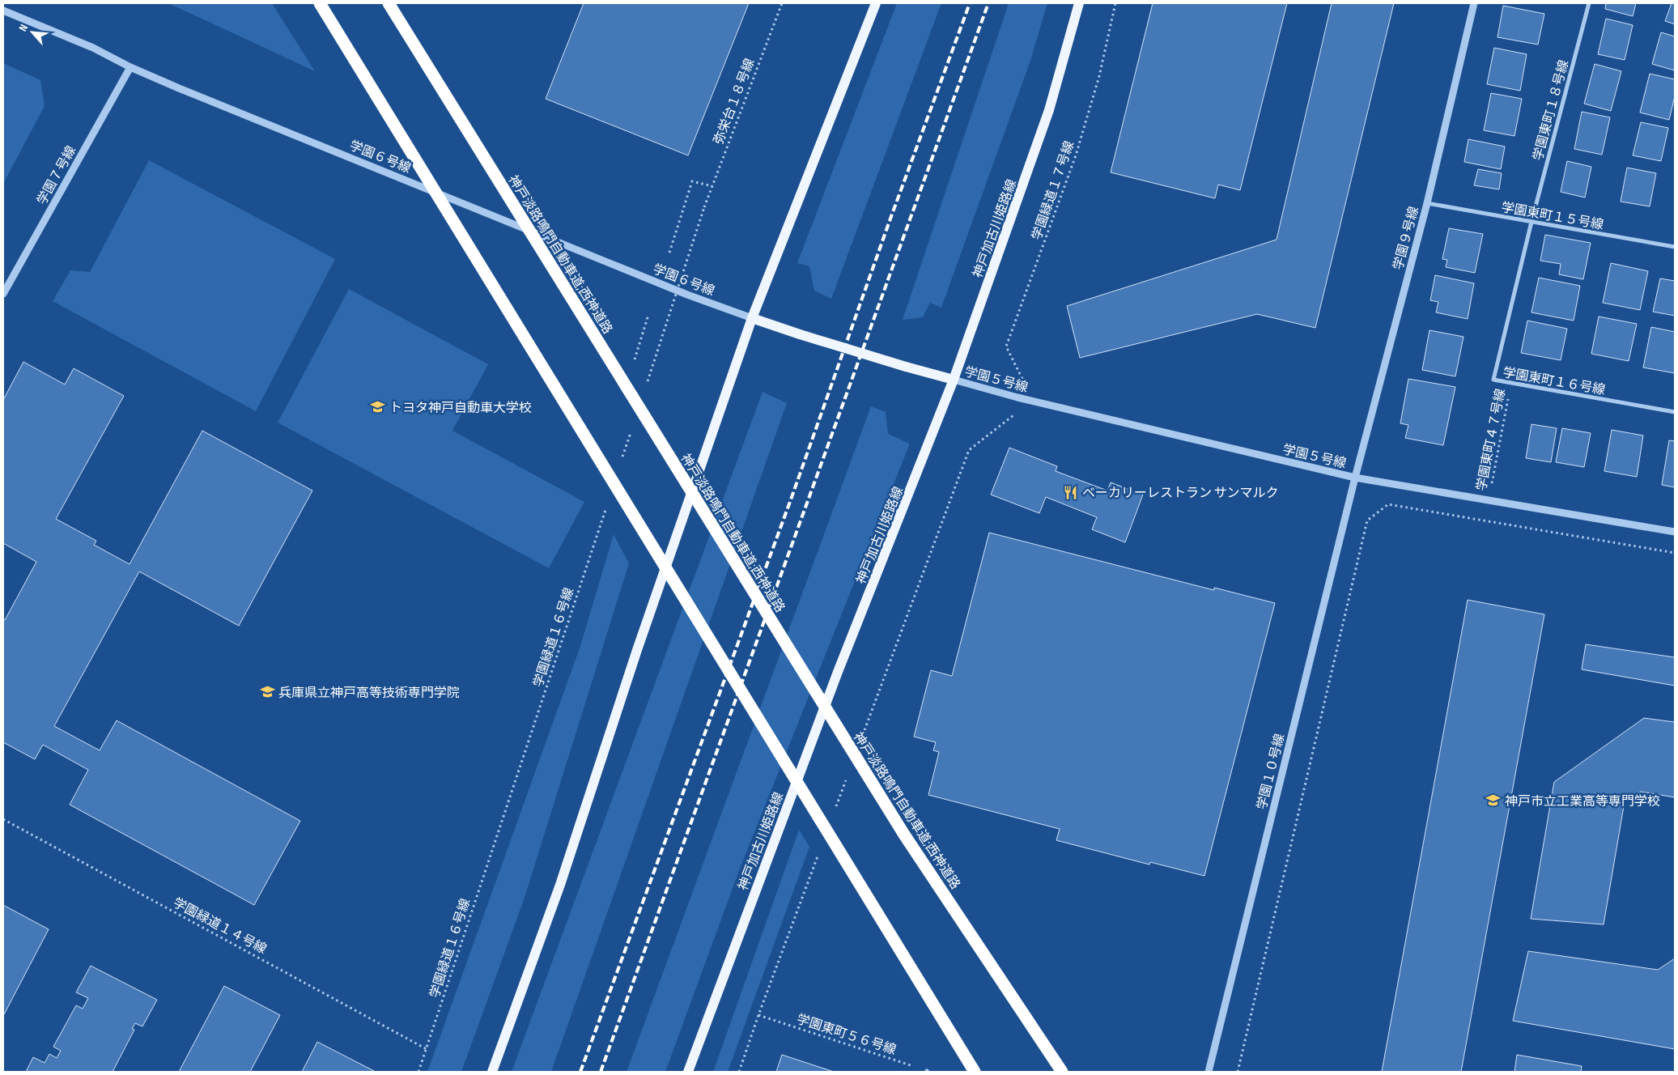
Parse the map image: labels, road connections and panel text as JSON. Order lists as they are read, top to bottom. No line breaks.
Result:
{"streets":{"highway":["神戸淡路鳴門自動車道;西神道路"],"main road":["神戸加古川姫路線"],"street":["学園東町１８号線","学園６号線","学園７号線","学園東町１５号線","学園９号線","学園５号線","学園東町１６号線","学園１０号線"],"path":["弥栄台１８号線","学園緑道１７号線","学園東町４７号線","学園緑道１６号線","学園緑道１４号線","学園東町５６号線"]},"crossings":[["学園東町１８号線","学園東町１５号線"],["学園東町１８号線","学園東町１６号線"],["学園６号線","学園７号線"],["学園東町１５号線","学園９号線"],["学園東町１５号線","学園東町１６号線"],["神戸加古川姫路線","学園５号線"],["学園９号線","学園５号線"],["学園９号線","学園１０号線"],["学園５号線","学園東町４７号線"],["学園５号線","学園１０号線"],["学園東町１６号線","学園東町４７号線"],["学園緑道１６号線","学園緑道１４号線"]],"places":{"school or university":["トヨタ神戸自動車大学校","兵庫県立神戸高等技術専門学院","神戸市立工業高等専門学校"],"restaurant":["ベーカリーレストラン サンマルク"]},"north":"top left"}
